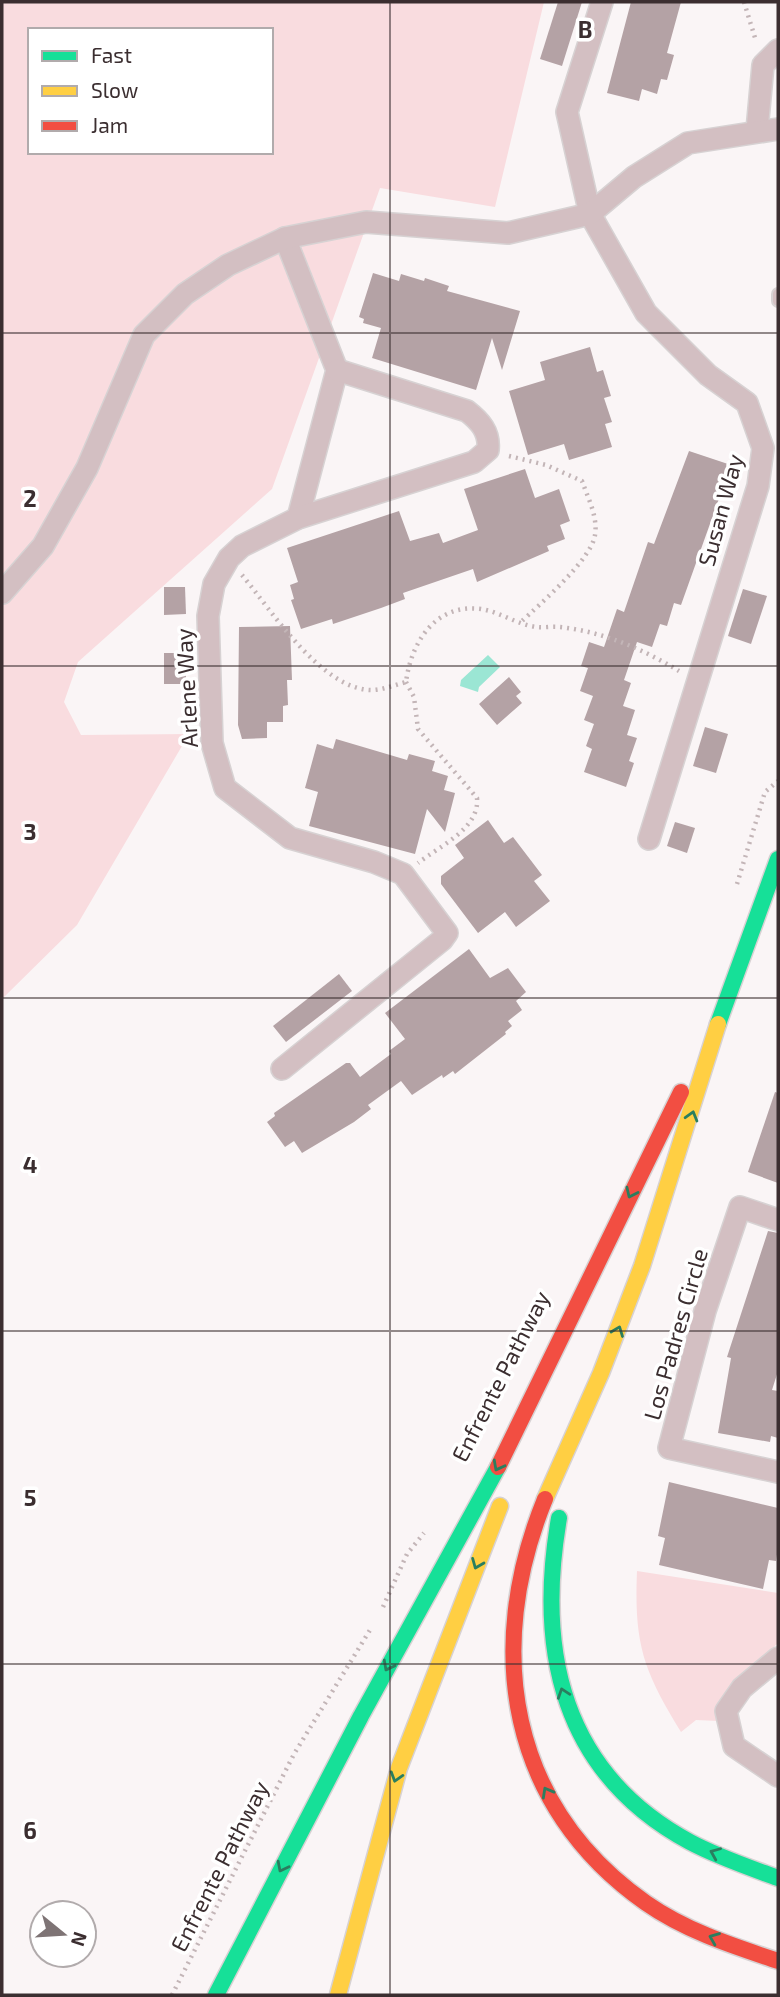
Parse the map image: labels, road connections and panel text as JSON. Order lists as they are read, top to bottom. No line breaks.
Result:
{"streets":{"street":["Susan Way","Arlene Way","Los Padres Circle"],"path":["Enfrente Pathway"]},"legend":["Fast","Slow","Jam"],"north":"right","grid":{"columns":["B"],"rows":["2","3","4","5","6"]}}
